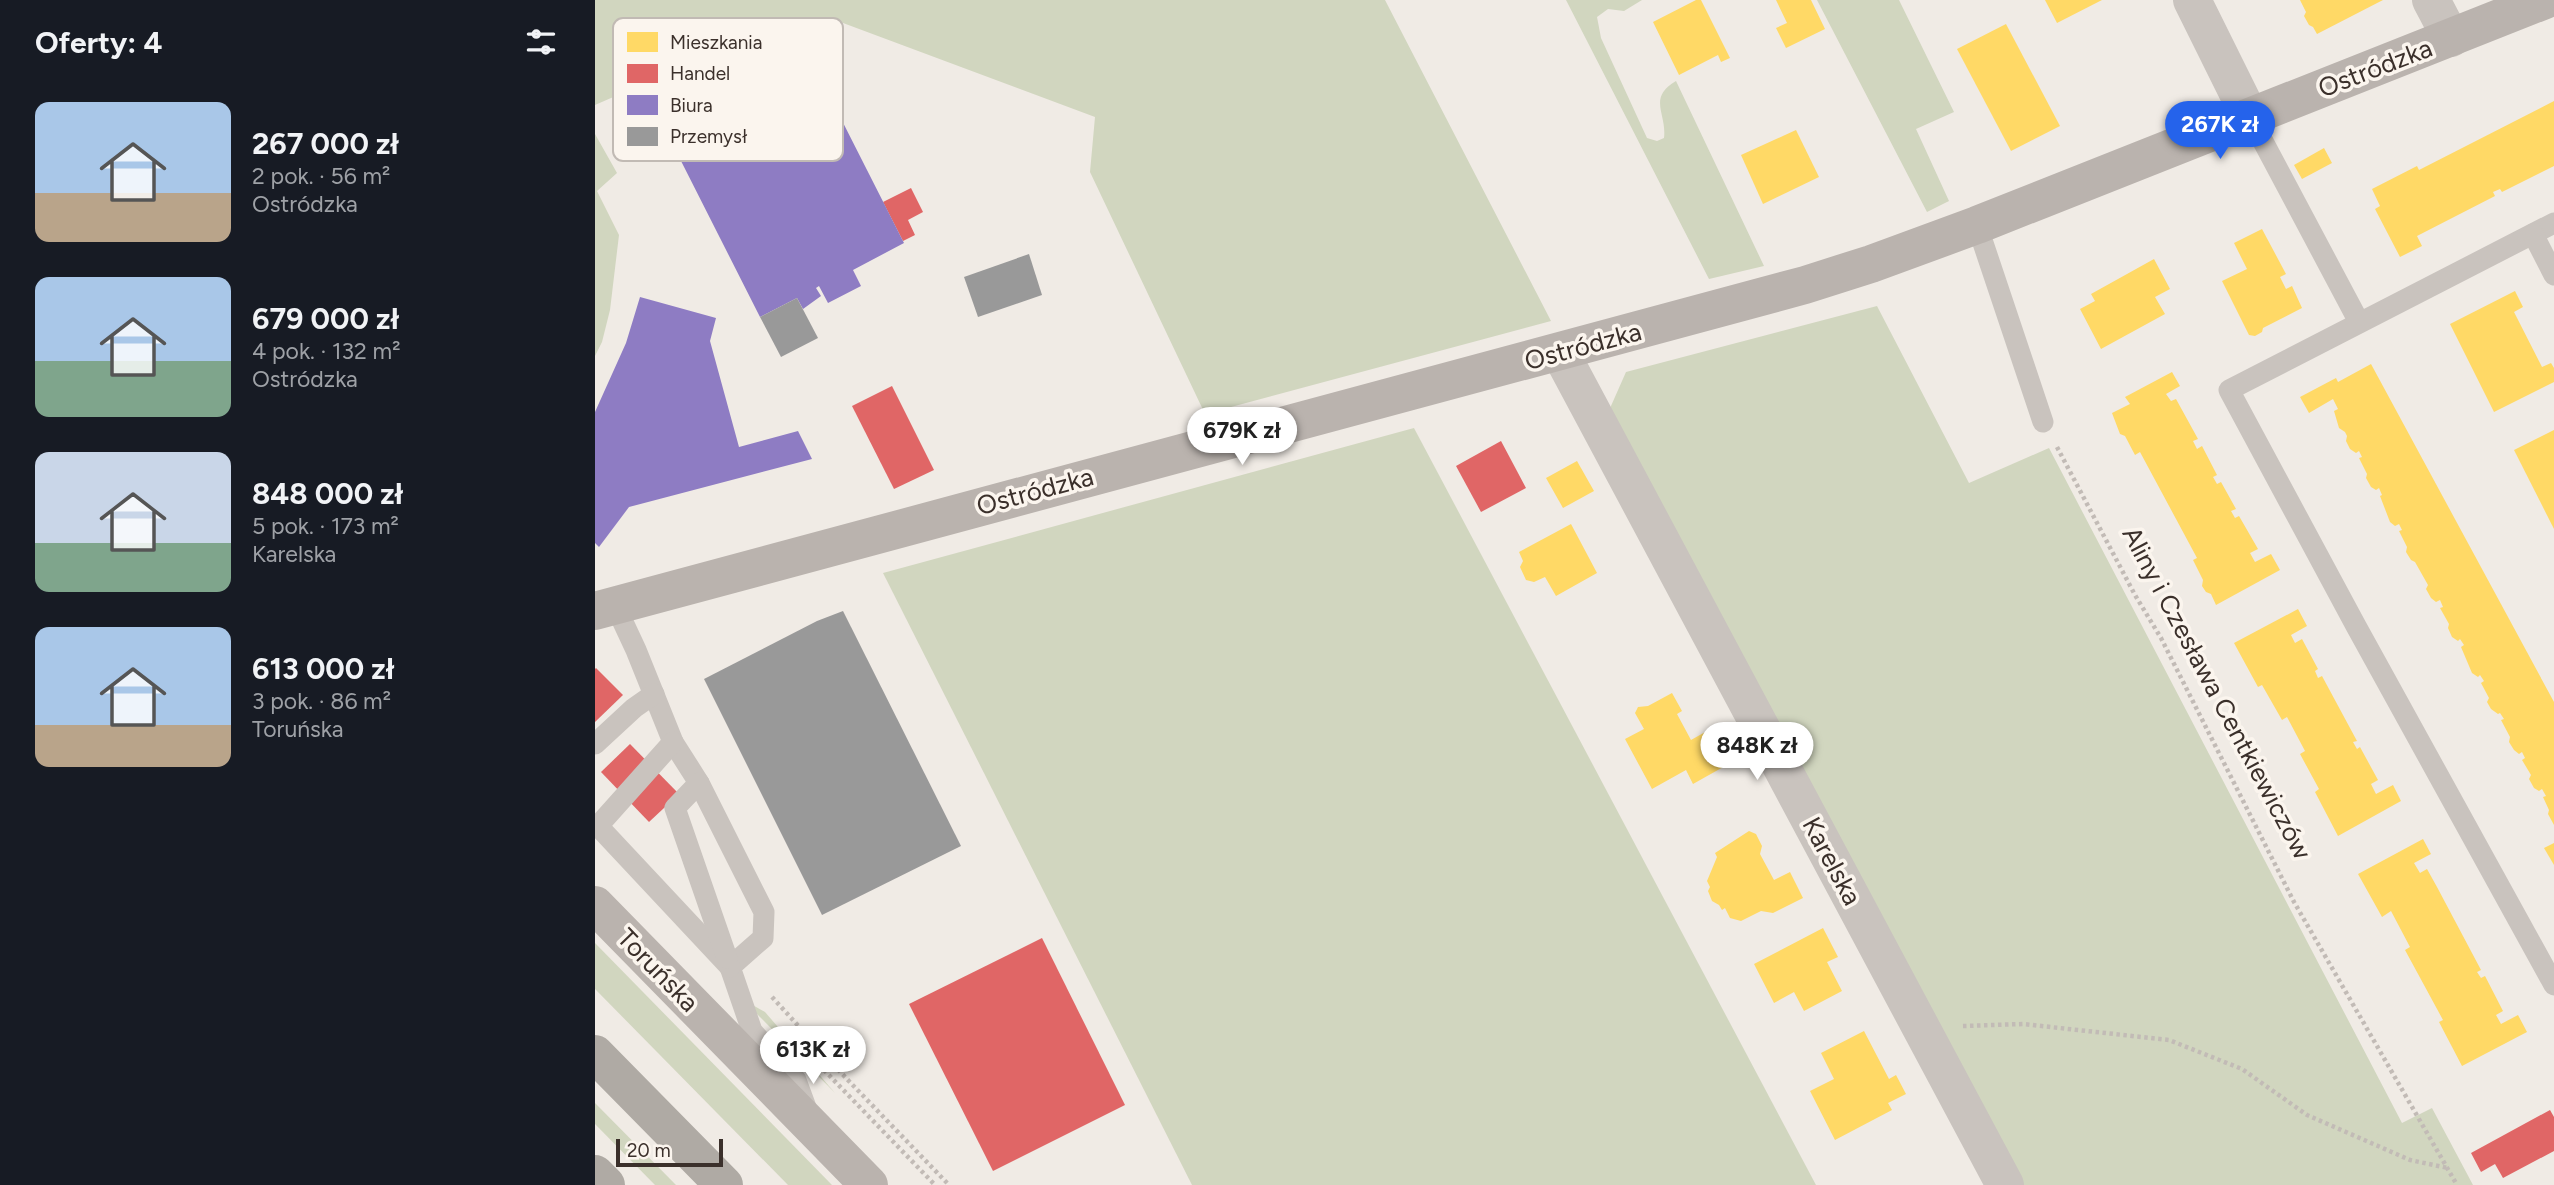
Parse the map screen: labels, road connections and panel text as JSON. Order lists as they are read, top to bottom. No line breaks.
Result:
{"streets":{"street":["Ostródzka","Karelska","Toruńska"],"path":["Aliny i Czesława Centkiewiczów"]},"crossings":[["Ostródzka","Karelska"]],"legend":["Mieszkania","Handel","Biura","Przemysł"],"scale_bar":"20 m","page":{"heading":"Oferty: 4","list":[{"name":"267 000 zł","note":"2 pok. · 56 m² · Ostródzka"},{"name":"679 000 zł","note":"4 pok. · 132 m² · Ostródzka"},{"name":"848 000 zł","note":"5 pok. · 173 m² · Karelska"},{"name":"613 000 zł","note":"3 pok. · 86 m² · Toruńska"}],"price":["267K zł","679K zł","848K zł","613K zł"],"scale":"20 m"}}
